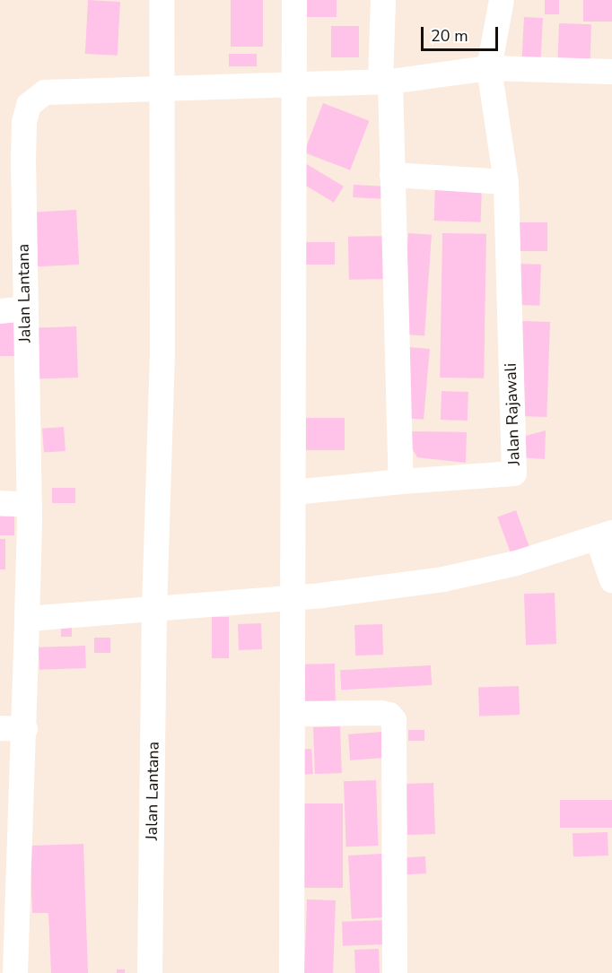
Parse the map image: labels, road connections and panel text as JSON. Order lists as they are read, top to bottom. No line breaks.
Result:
{"streets":{"street":["Jalan Lantana","Jalan Rajawali"]},"crossings":[["Jalan Lantana","Jalan Rajawali"]],"scale_bar":"20 m"}
